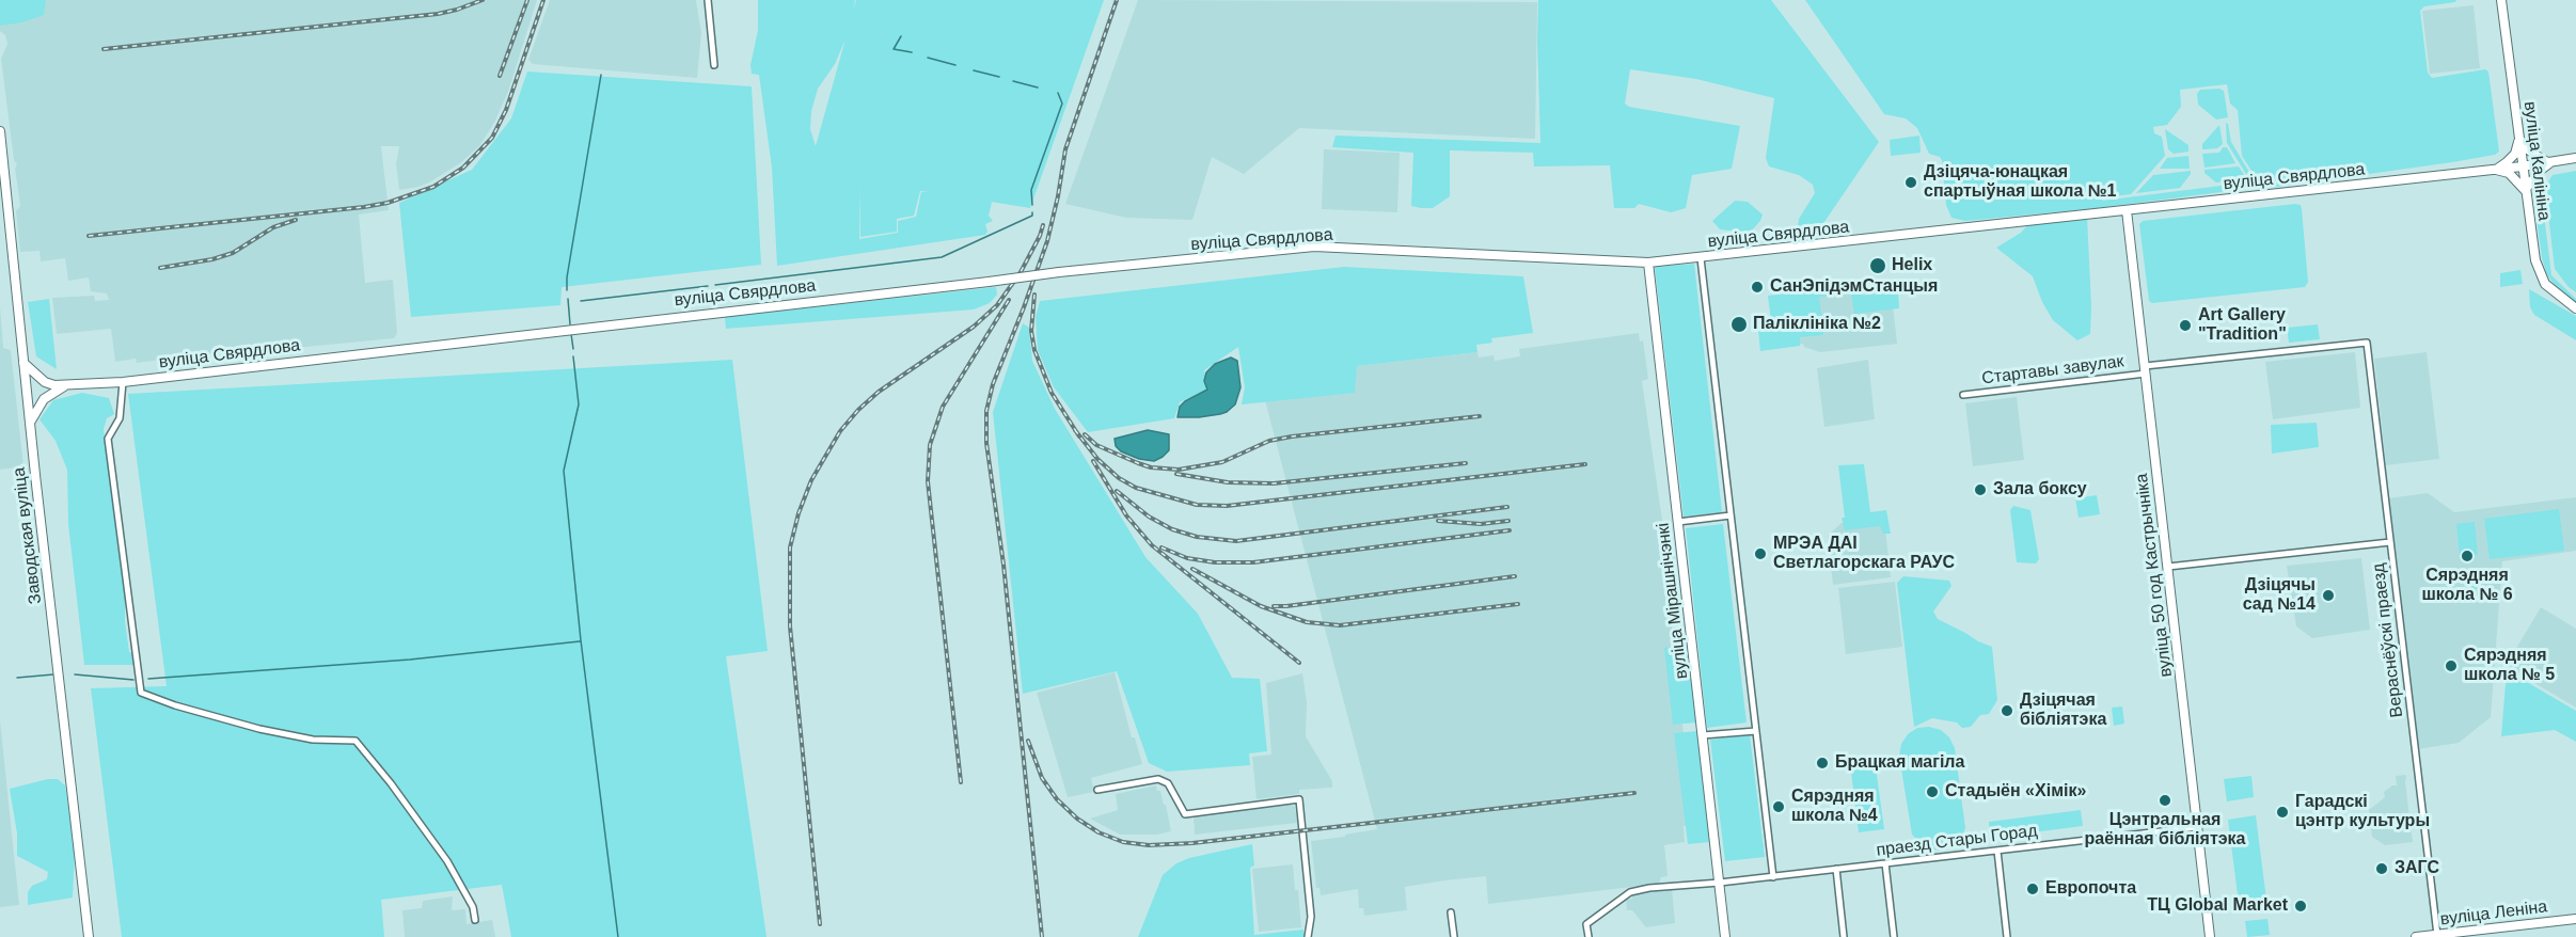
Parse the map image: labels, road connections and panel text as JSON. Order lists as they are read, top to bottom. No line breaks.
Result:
{"streets":{"main road":["вуліца Калініна","вуліца Свярдлова","Заводская вуліца","вуліца 50 год Кастрычніка","вуліца Мірашнічэнкі","вуліца Леніна"],"street":["Стартавы завулак","Вераснёўскі праезд","праезд Стары Горад"]},"crossings":[["вуліца Калініна","вуліца Свярдлова"],["вуліца Свярдлова","вуліца 50 год Кастрычніка"],["вуліца Свярдлова","вуліца Мірашнічэнкі"],["Стартавы завулак","вуліца 50 год Кастрычніка"],["Стартавы завулак","Вераснёўскі праезд"],["вуліца 50 год Кастрычніка","праезд Стары Горад"],["вуліца Мірашнічэнкі","праезд Стары Горад"],["Вераснёўскі праезд","вуліца Леніна"]],"places":["Дзіцяча-юнацкая спартыўная школа №1","Helix","СанЭпідэмСтанцыя","Паліклініка №2","Art Gallery \"Tradition\"","Зала боксу","МРЭА ДАІ Светлагорскага РАУС","Сярэдняя школа № 6","Дзіцячы сад №14","Сярэдняя школа № 5","Дзіцячая бібліятэка","Брацкая магіла","Стадыён «Хімік»","Цэнтральная раённая бібліятэка","Сярэдняя школа №4","Гарадскі цэнтр культуры","ЗАГС","Европочта","ТЦ Global Market"]}
